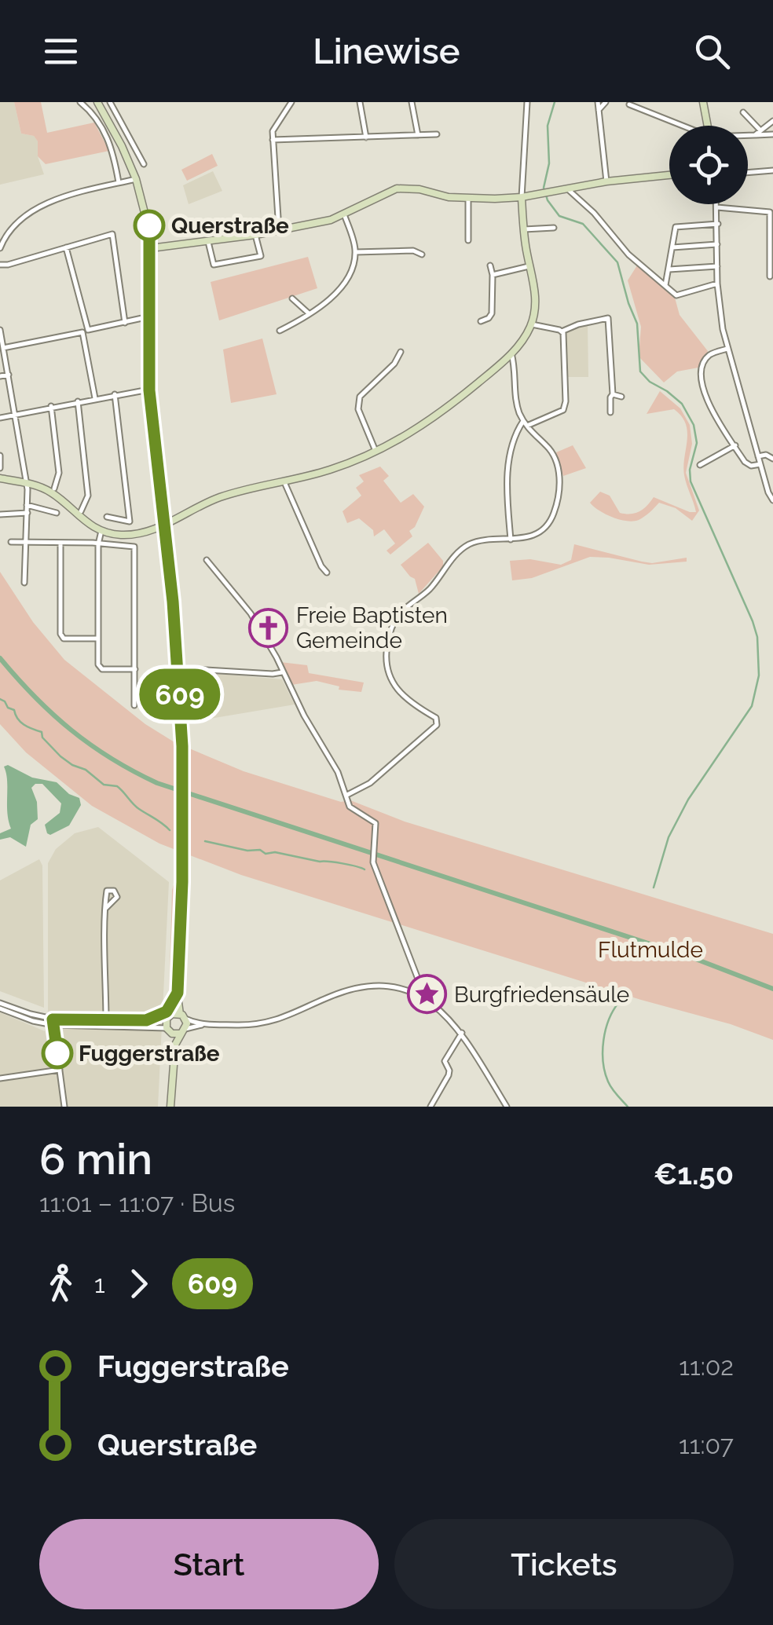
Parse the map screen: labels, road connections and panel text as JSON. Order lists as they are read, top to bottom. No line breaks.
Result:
{"parks":["Flutmulde"],"places":{"other":["Querstraße","Fuggerstraße"],"church":["Freie Baptisten Gemeinde"],"place":["Burgfriedensäule"]},"lines":["bus line 609"],"page":{"header":"Linewise","on_map":"609","heading":["6 min","11:01 – 11:07 · Bus","€1.50"],"legs":["1","609"],"list":[{"name":"Fuggerstraße","value":"11:02"},{"name":"Querstraße","value":"11:07"}],"buttons":["Start","Tickets"]}}
